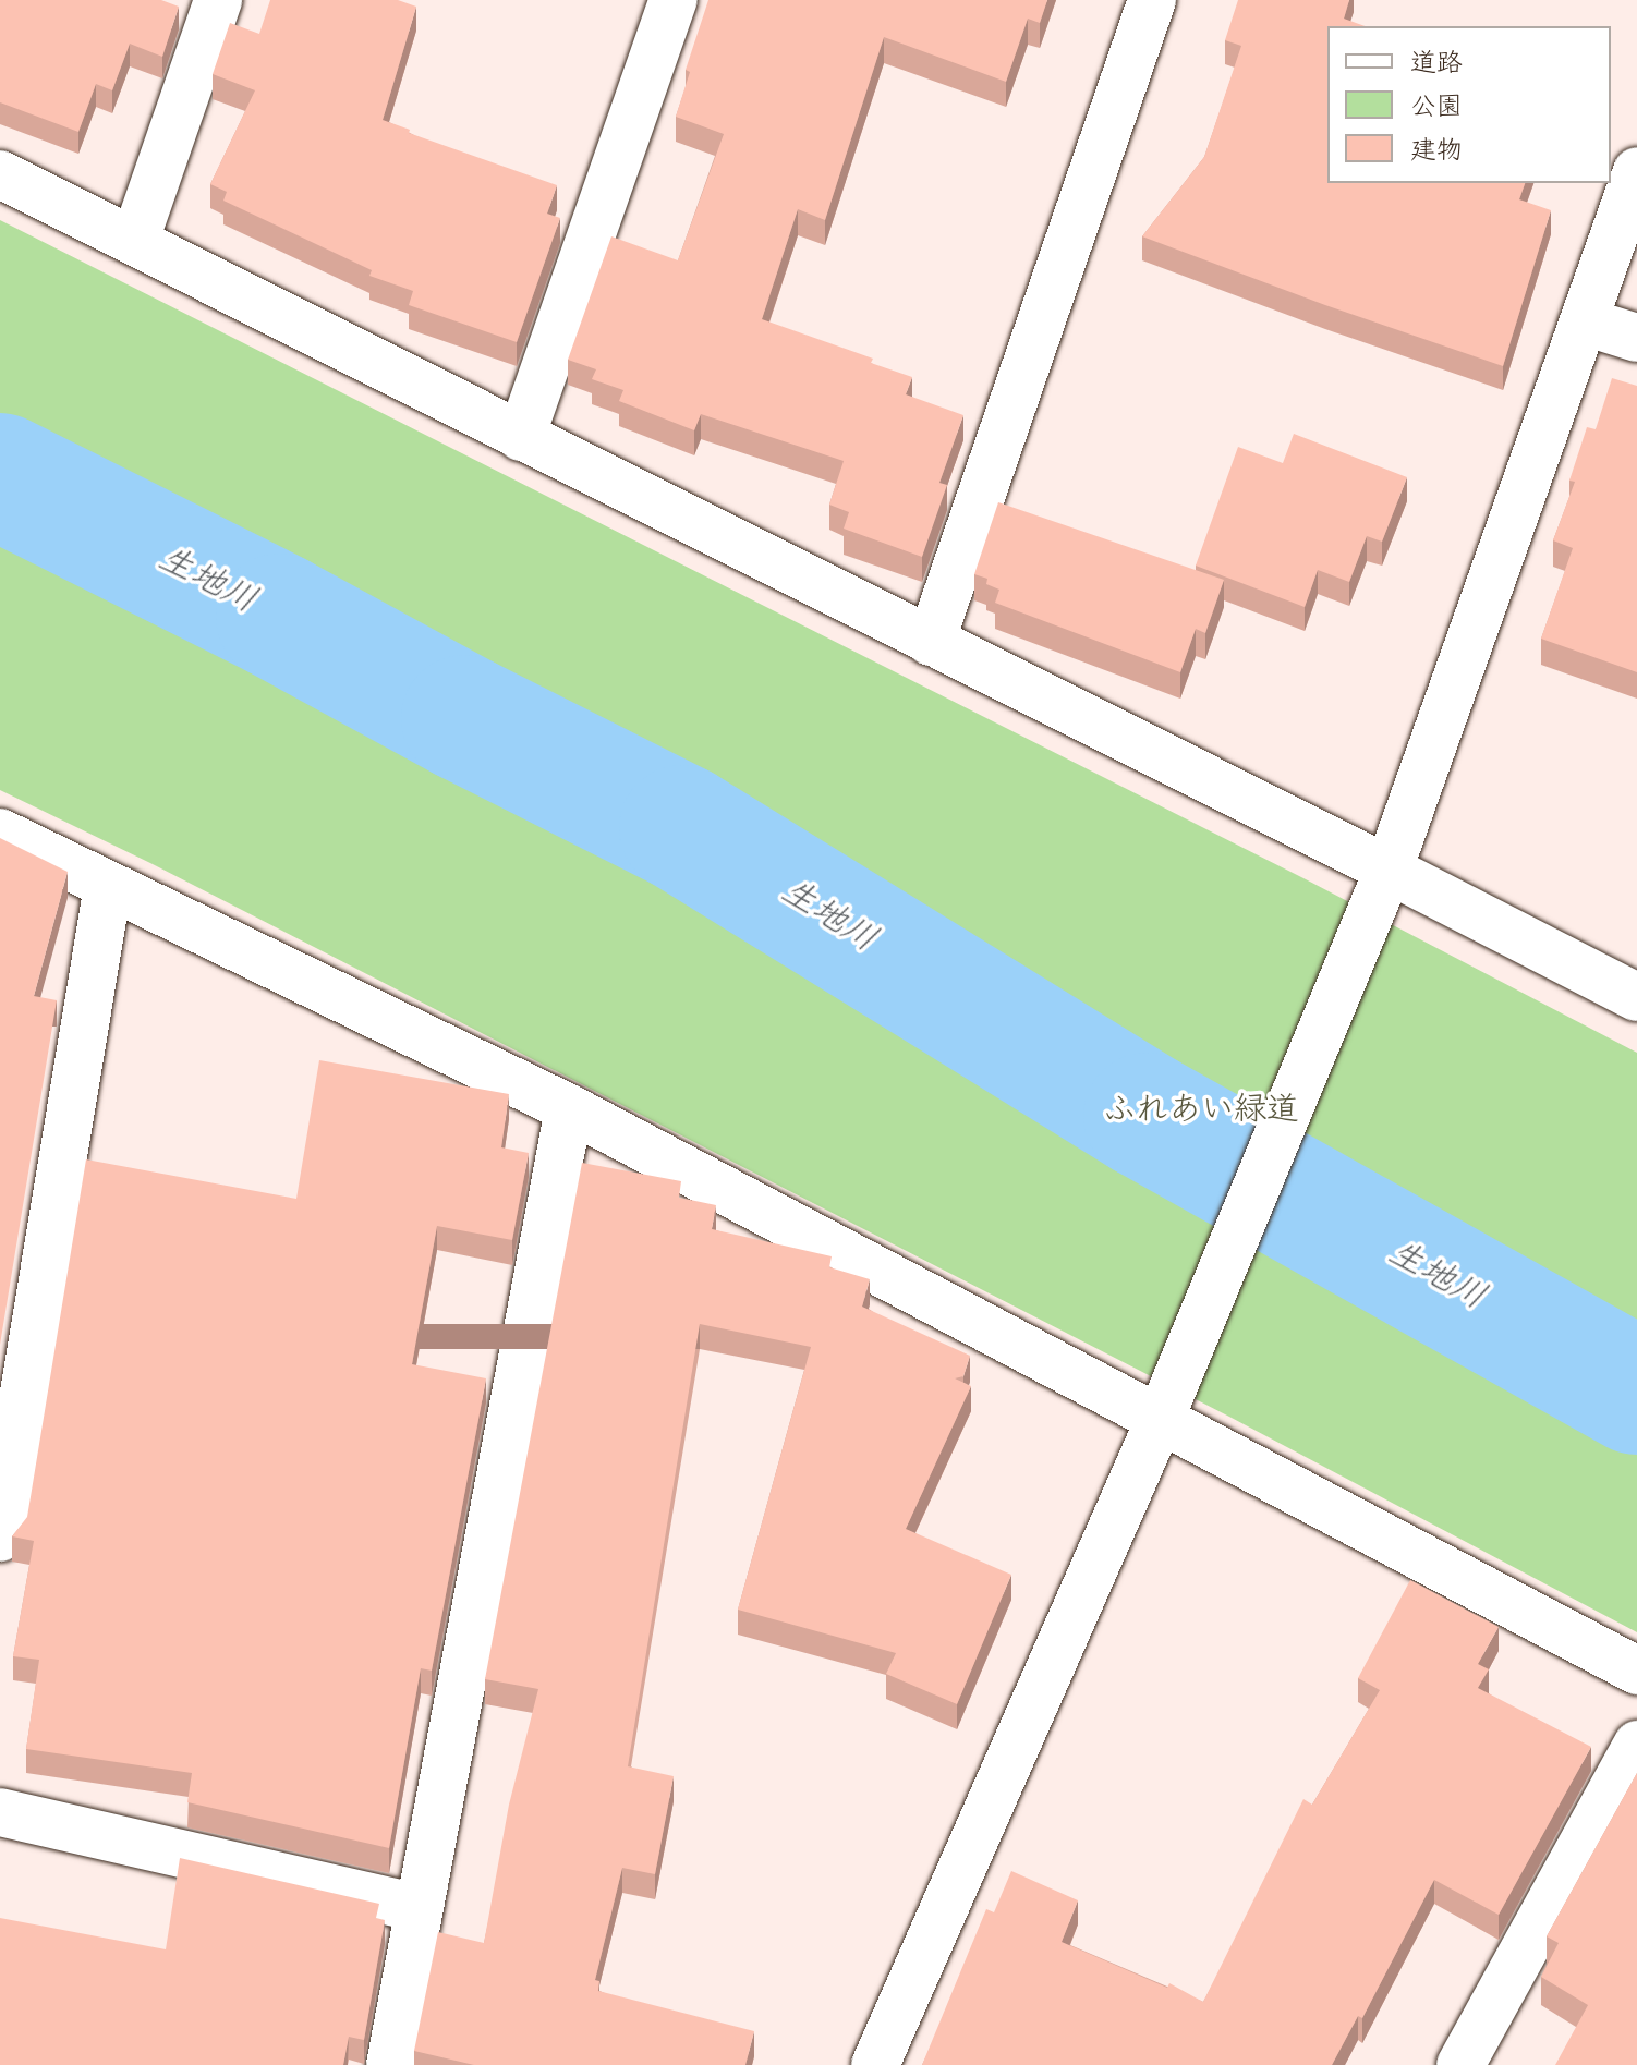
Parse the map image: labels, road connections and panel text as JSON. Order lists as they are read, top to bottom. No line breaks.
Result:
{"water":["生地川"],"parks":["ふれあい緑道"],"legend":["道路","公園","建物"]}
